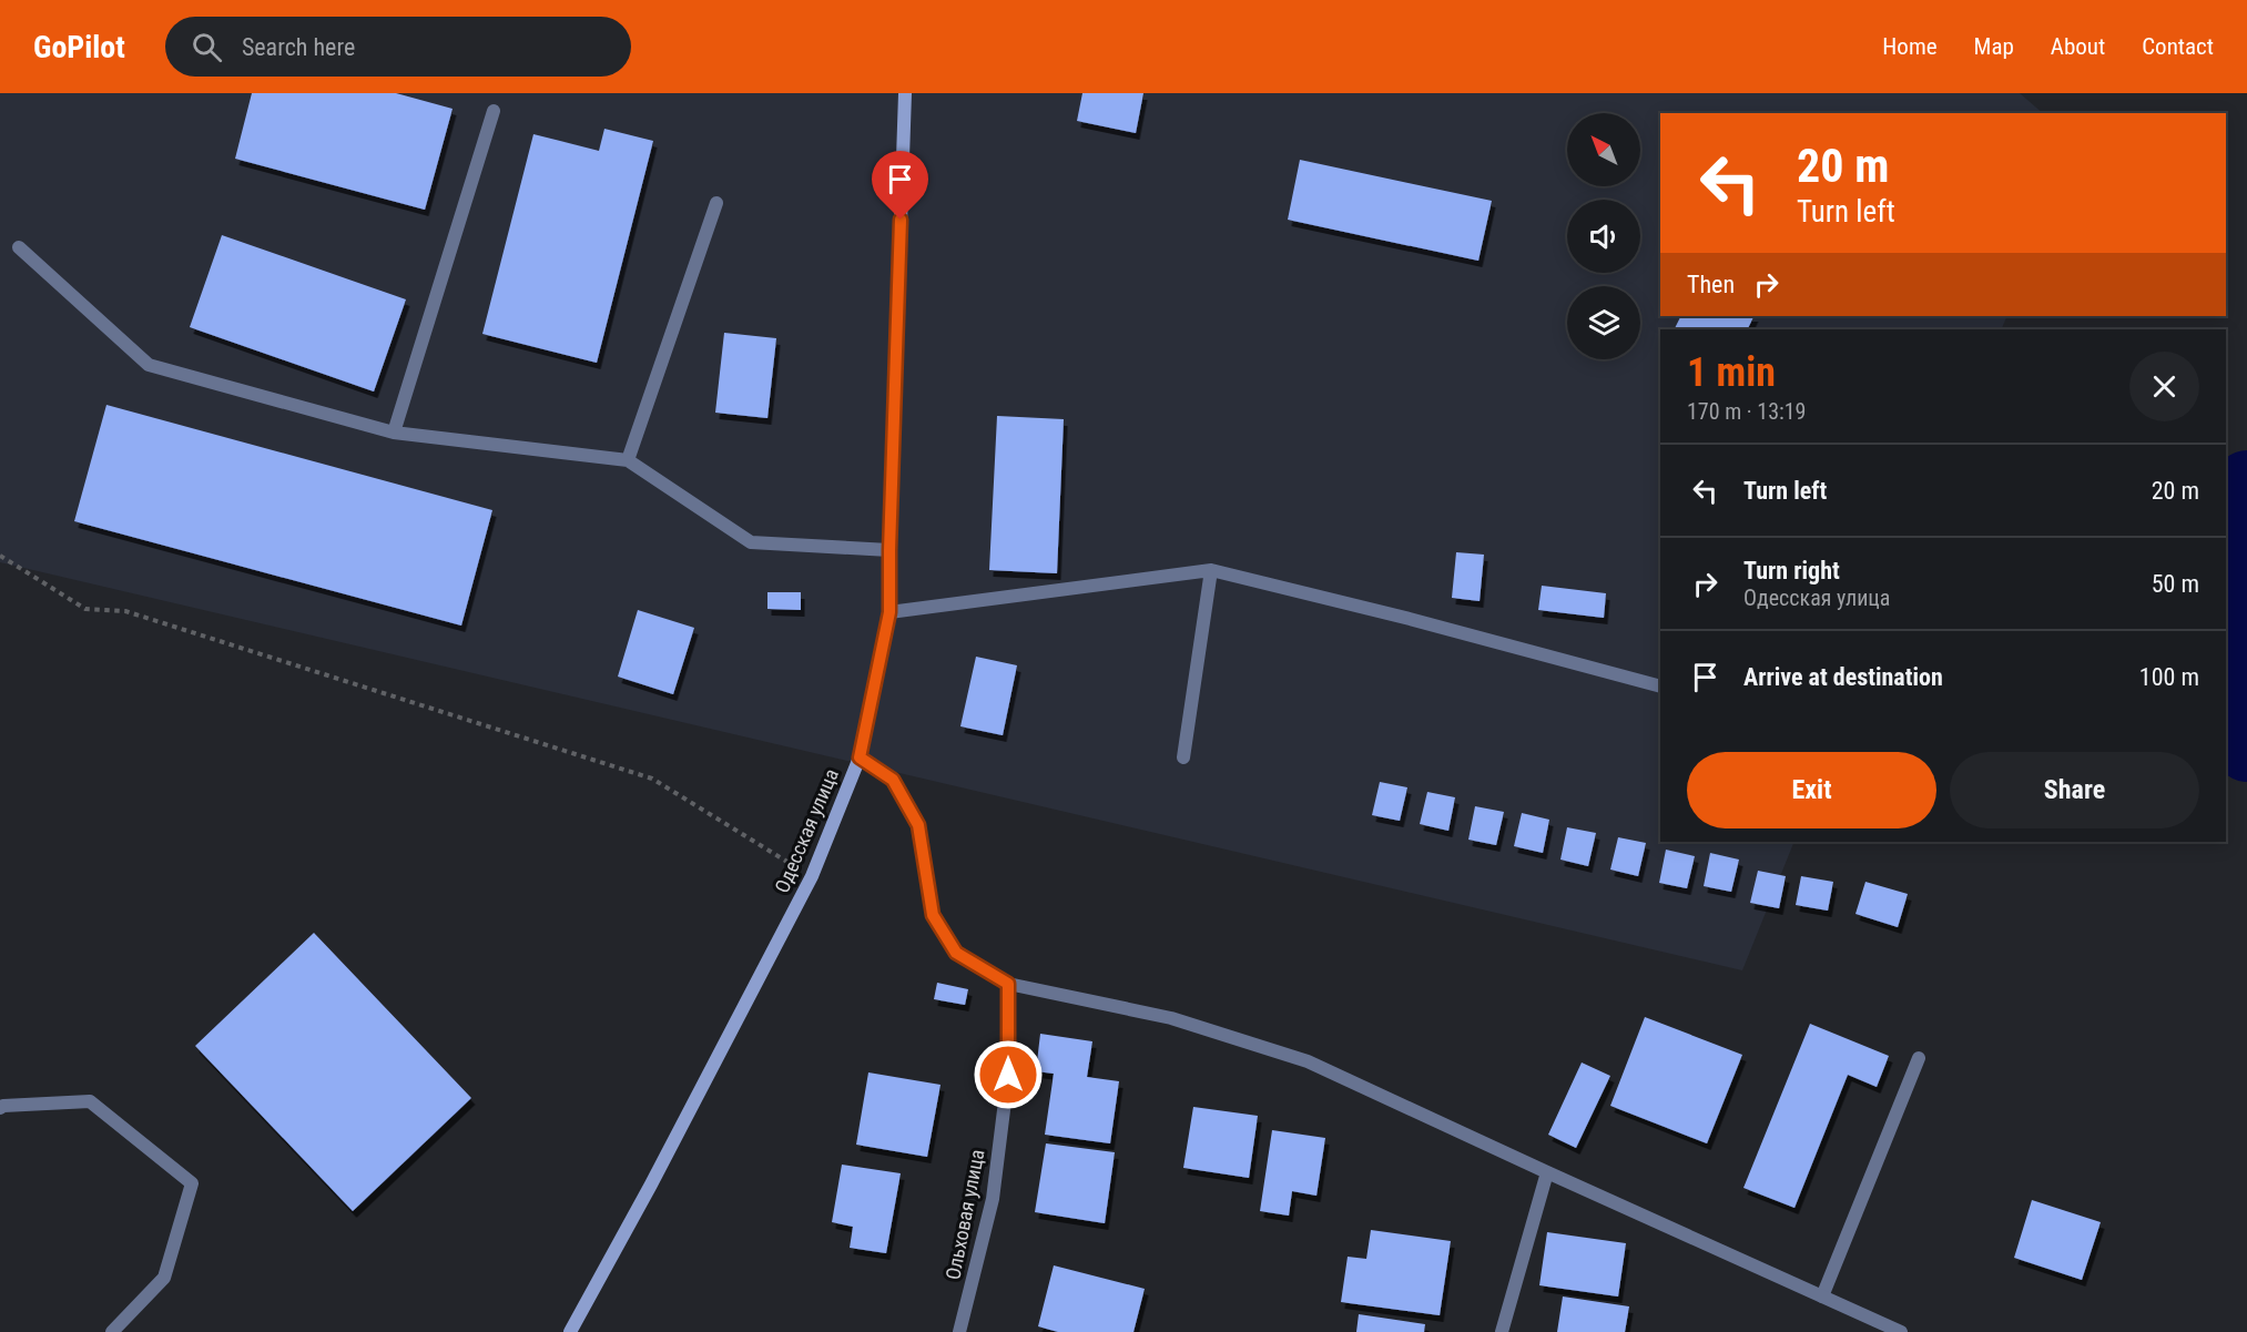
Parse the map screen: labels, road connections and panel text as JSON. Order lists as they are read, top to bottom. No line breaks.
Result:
{"streets":{"main road":["Одесская улица"],"street":["Ольховая улица"]},"north":"top left","page":{"header":"GoPilot","search":"Search here","nav":["Home","Map","About","Contact"],"turn":["20 m","Turn left"],"then":"Then","heading":["1 min","170 m · 13:19"],"list":[{"name":"Turn left","value":"20 m"},{"name":"Turn right","note":"Одесская улица","value":"50 m"},{"name":"Arrive at destination","value":"100 m"}],"buttons":["Exit","Share"]}}
